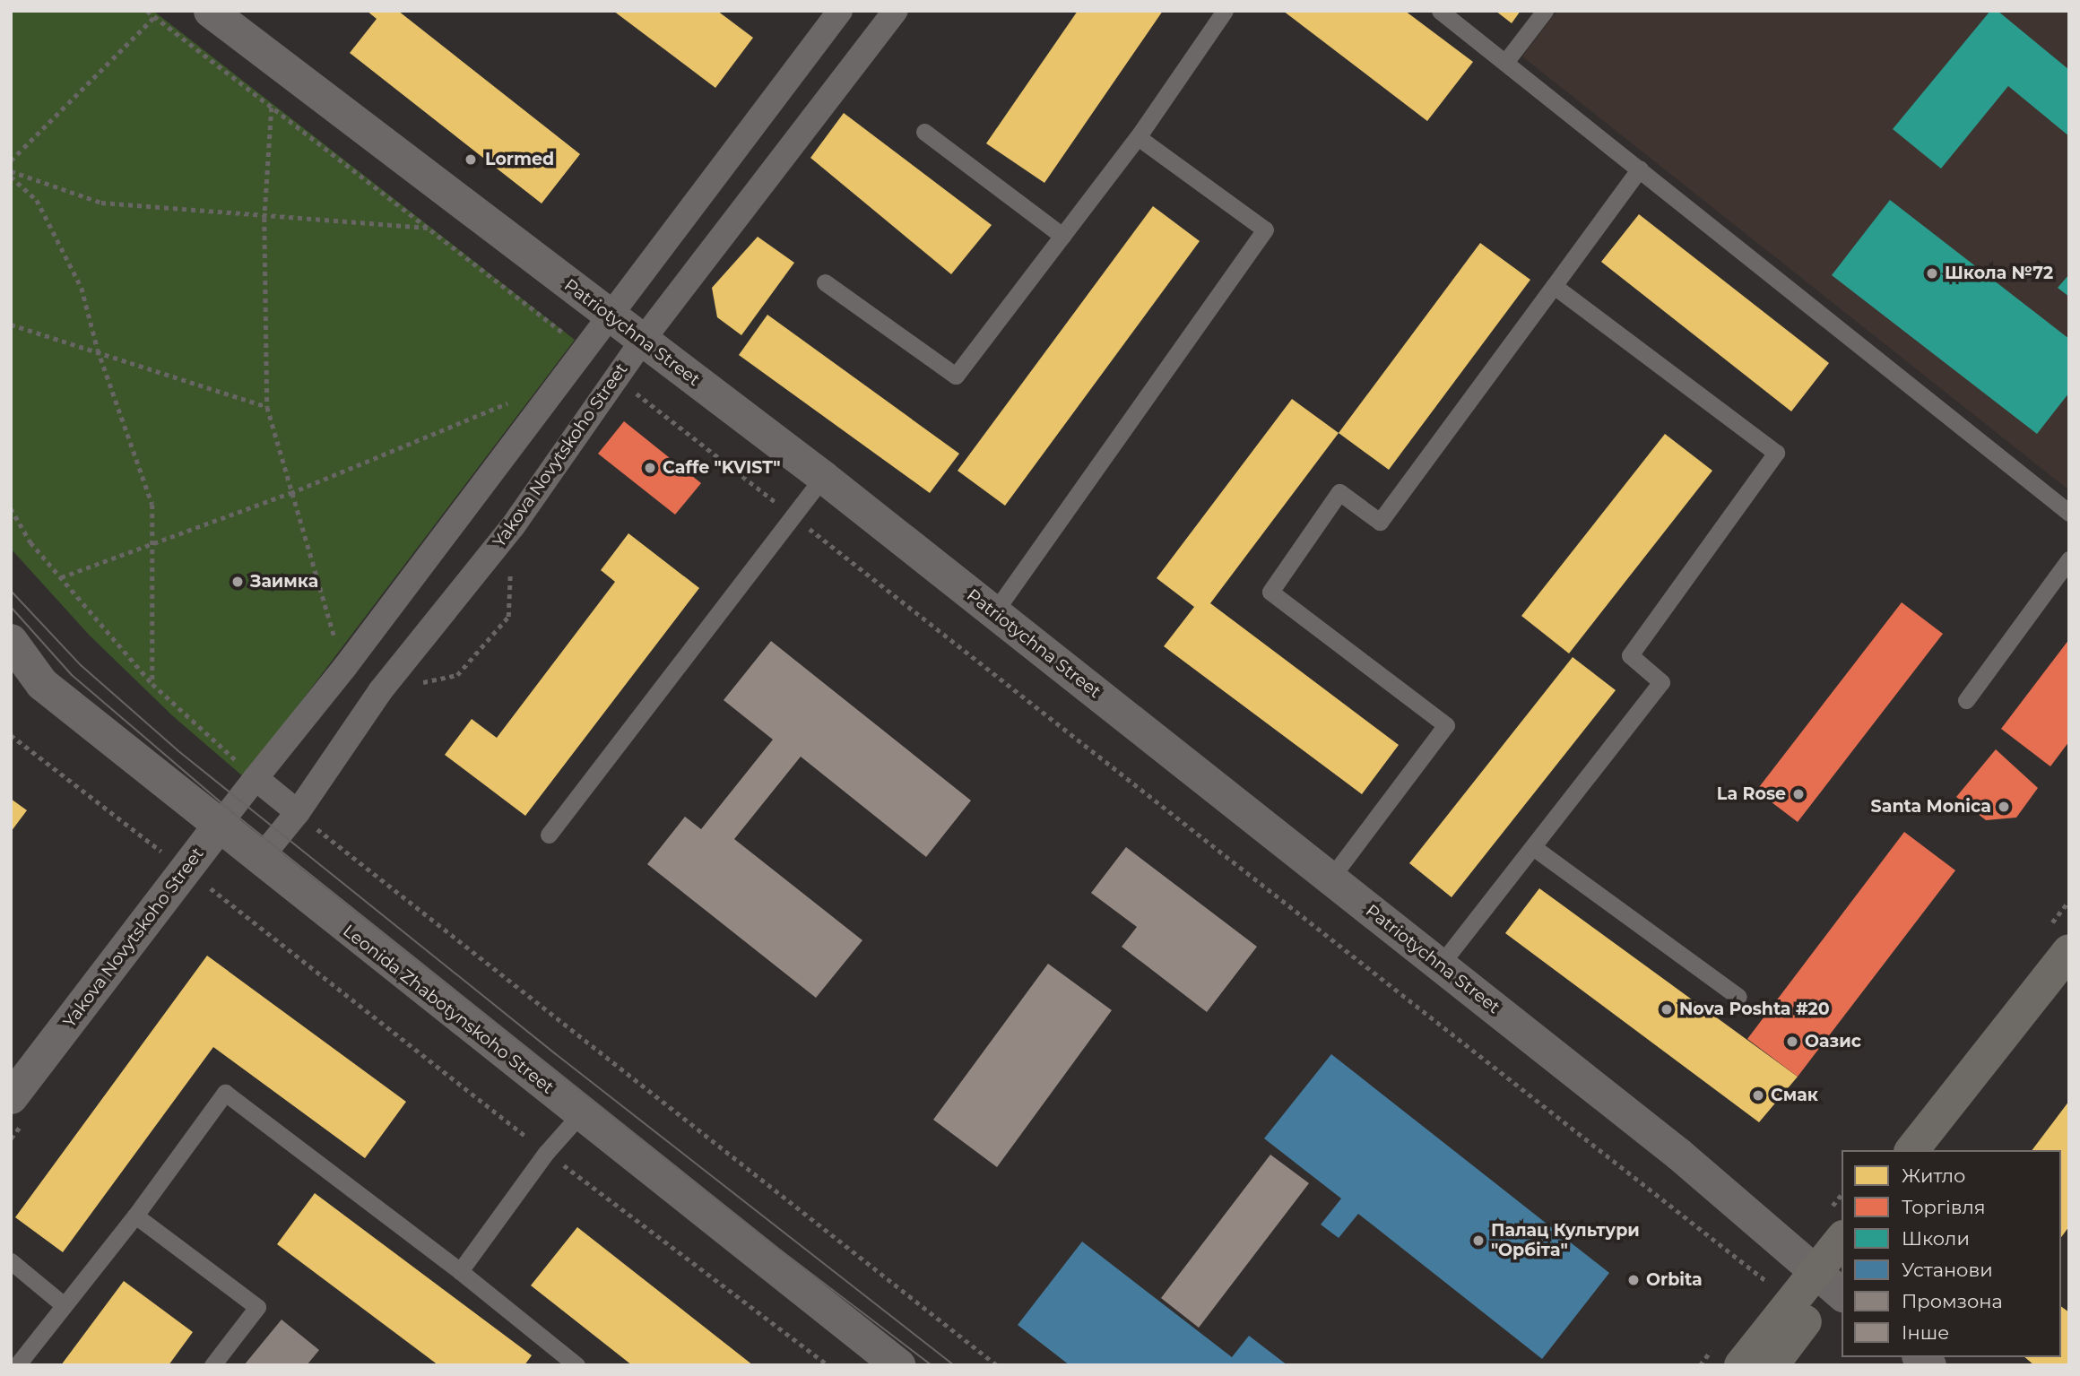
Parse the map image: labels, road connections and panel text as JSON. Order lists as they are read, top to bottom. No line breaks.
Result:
{"streets":{"street":["Patriotychna Street","Yakova Novytskoho Street","Leonida Zhabotynskoho Street"]},"crossings":[["Patriotychna Street","Yakova Novytskoho Street"],["Yakova Novytskoho Street","Leonida Zhabotynskoho Street"]],"places":["Lormed","Школа №72","Caffe \"KVIST\"","Заимка","La Rose","Santa Monica","Nova Poshta #20","Оазис","Смак","Палац Культури \"Орбіта\"","Orbita"],"legend":["Житло","Торгівля","Школи","Установи","Промзона","Інше"]}
